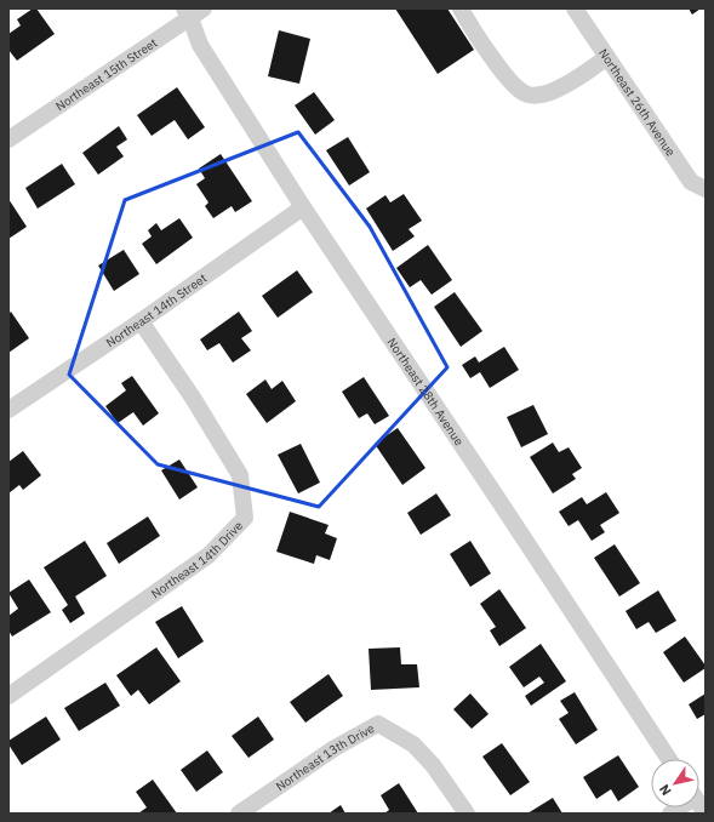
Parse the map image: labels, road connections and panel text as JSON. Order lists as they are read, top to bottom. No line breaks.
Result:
{"streets":{"street":["Northeast 15th Street","Northeast 26th Avenue","Northeast 14th Street","Northeast 28th Avenue","Northeast 14th Drive","Northeast 13th Drive"]},"crossings":[["Northeast 15th Street","Northeast 28th Avenue"],["Northeast 14th Street","Northeast 28th Avenue"],["Northeast 14th Street","Northeast 14th Drive"]],"north":"bottom left"}
